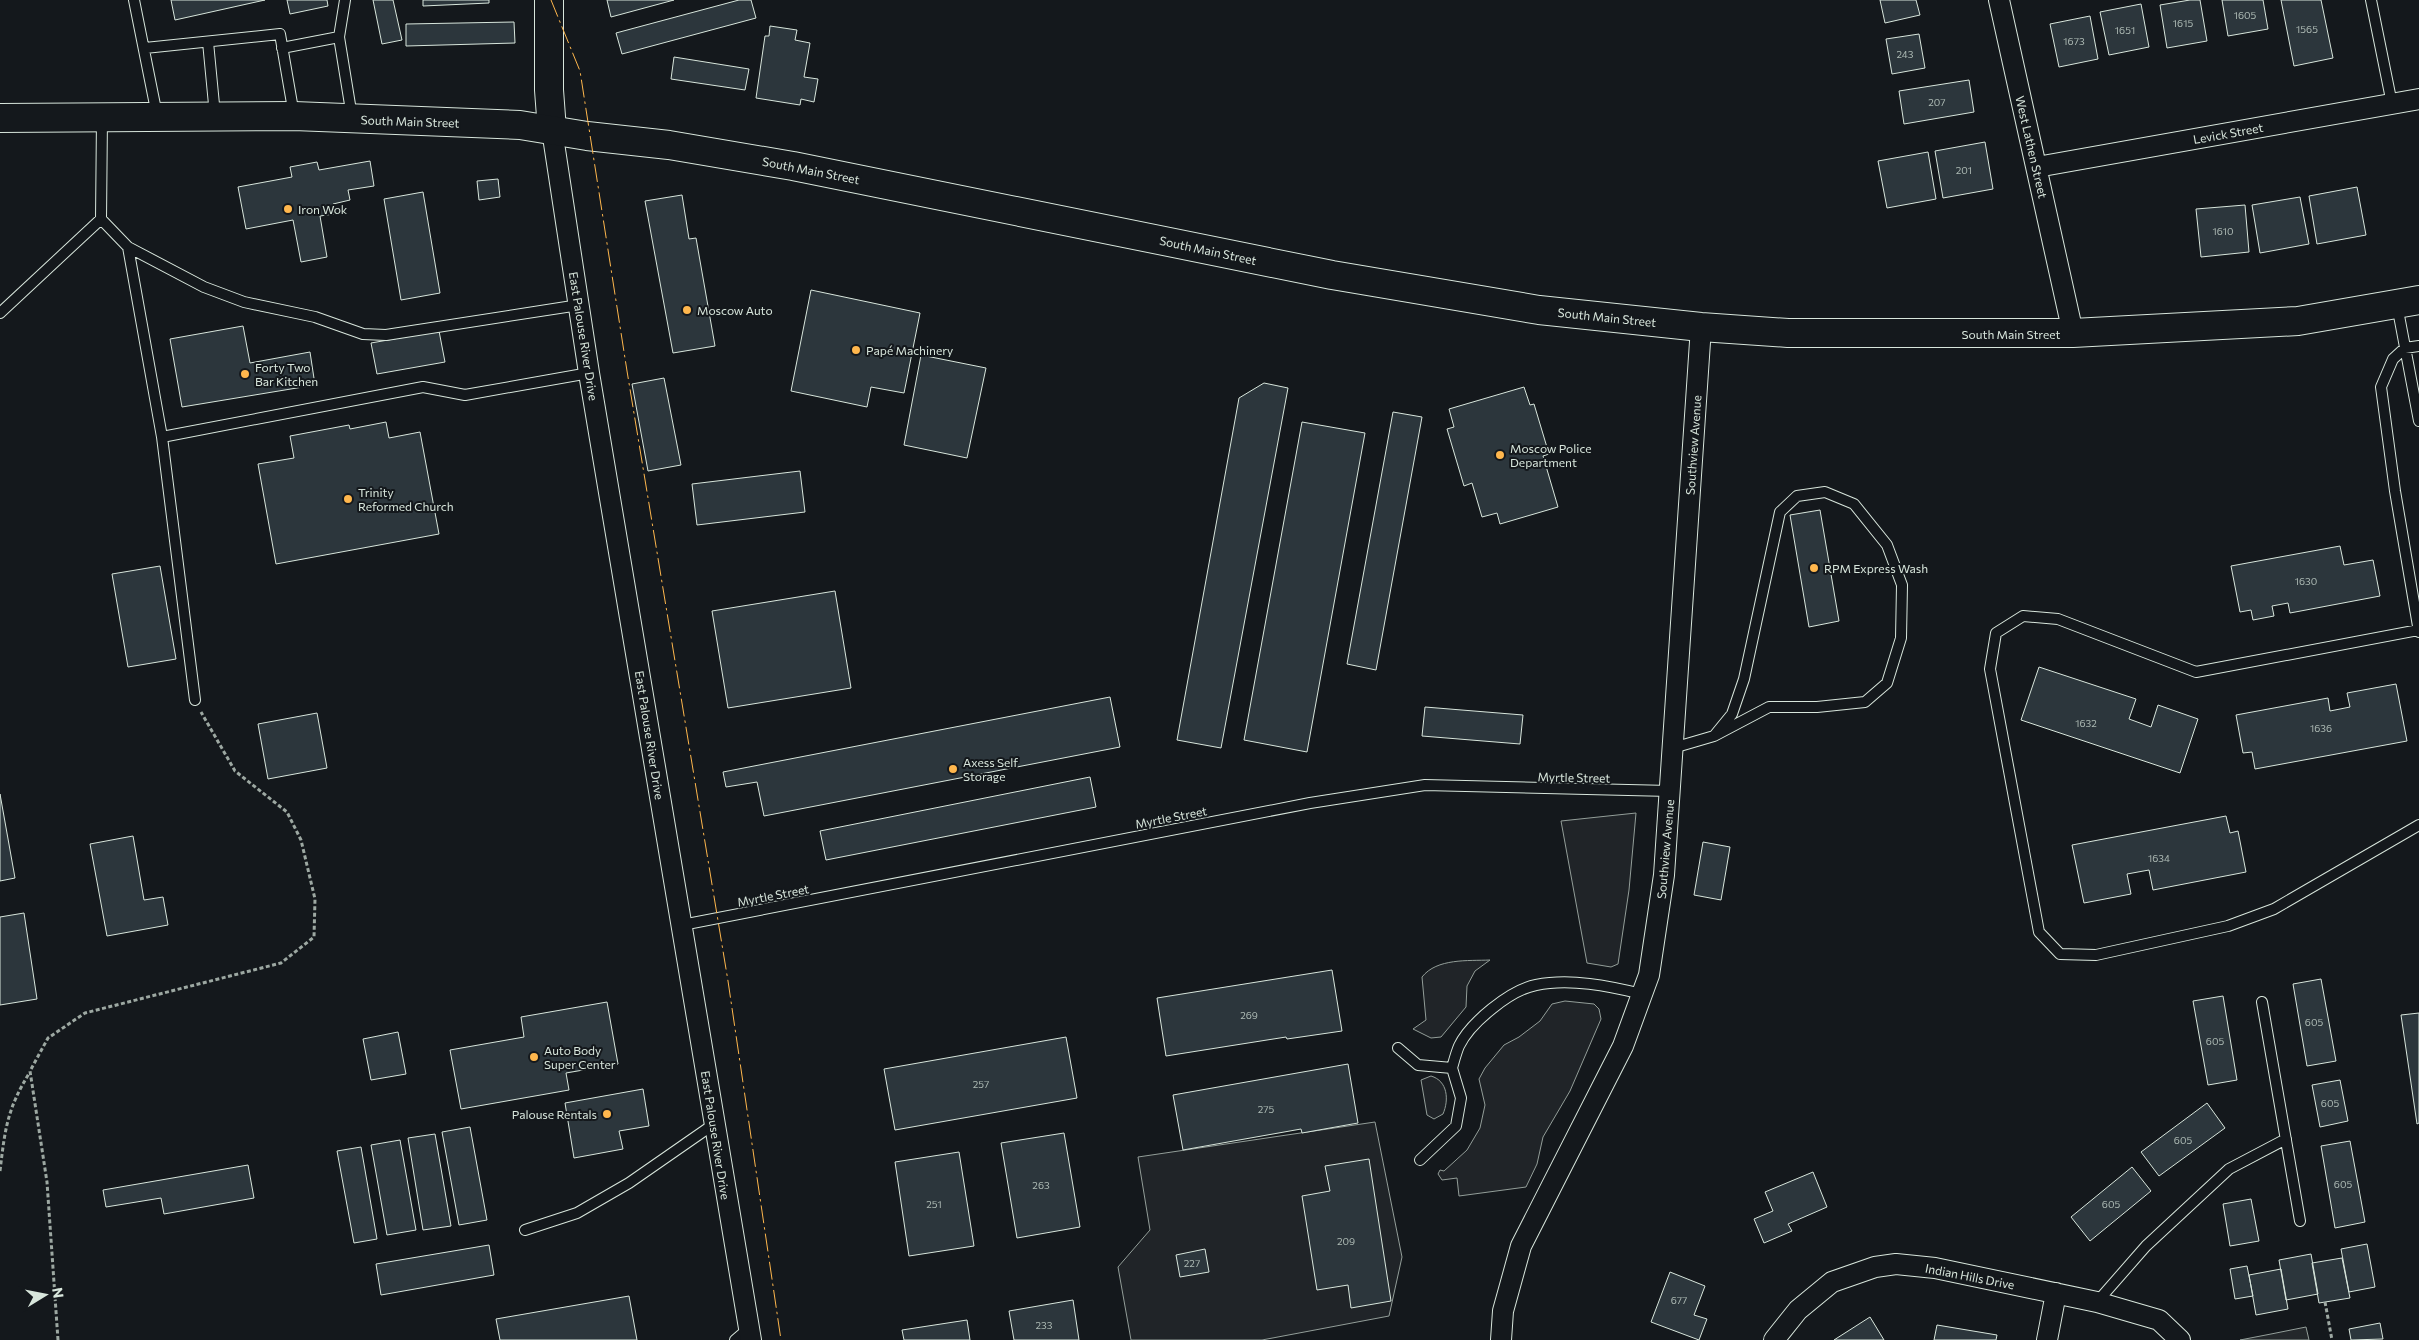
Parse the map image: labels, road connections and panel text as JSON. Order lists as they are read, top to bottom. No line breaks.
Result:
{"streets":{"main road":["South Main Street"],"street":["Levick Street","West Lathen Street","East Palouse River Drive","Southview Avenue","Indian Hills Drive"],"lane":["Myrtle Street"]},"crossings":[["South Main Street","West Lathen Street"],["South Main Street","East Palouse River Drive"],["South Main Street","Southview Avenue"],["Levick Street","West Lathen Street"],["East Palouse River Drive","Myrtle Street"],["Southview Avenue","Myrtle Street"]],"places":["Iron Wok","Moscow Auto","Papé Machinery","Forty Two Bar Kitchen","Moscow Police Department","Trinity Reformed Church","RPM Express Wash","Axess Self Storage","Auto Body Super Center","Palouse Rentals"],"house_numbers":["1605","1615","1565","1651","1673","243","207","201","1610","1630","1632","1636","1634","269","605","605","257","605","275","605","605","263","251","605","209","227","677","233"],"north":"right"}
